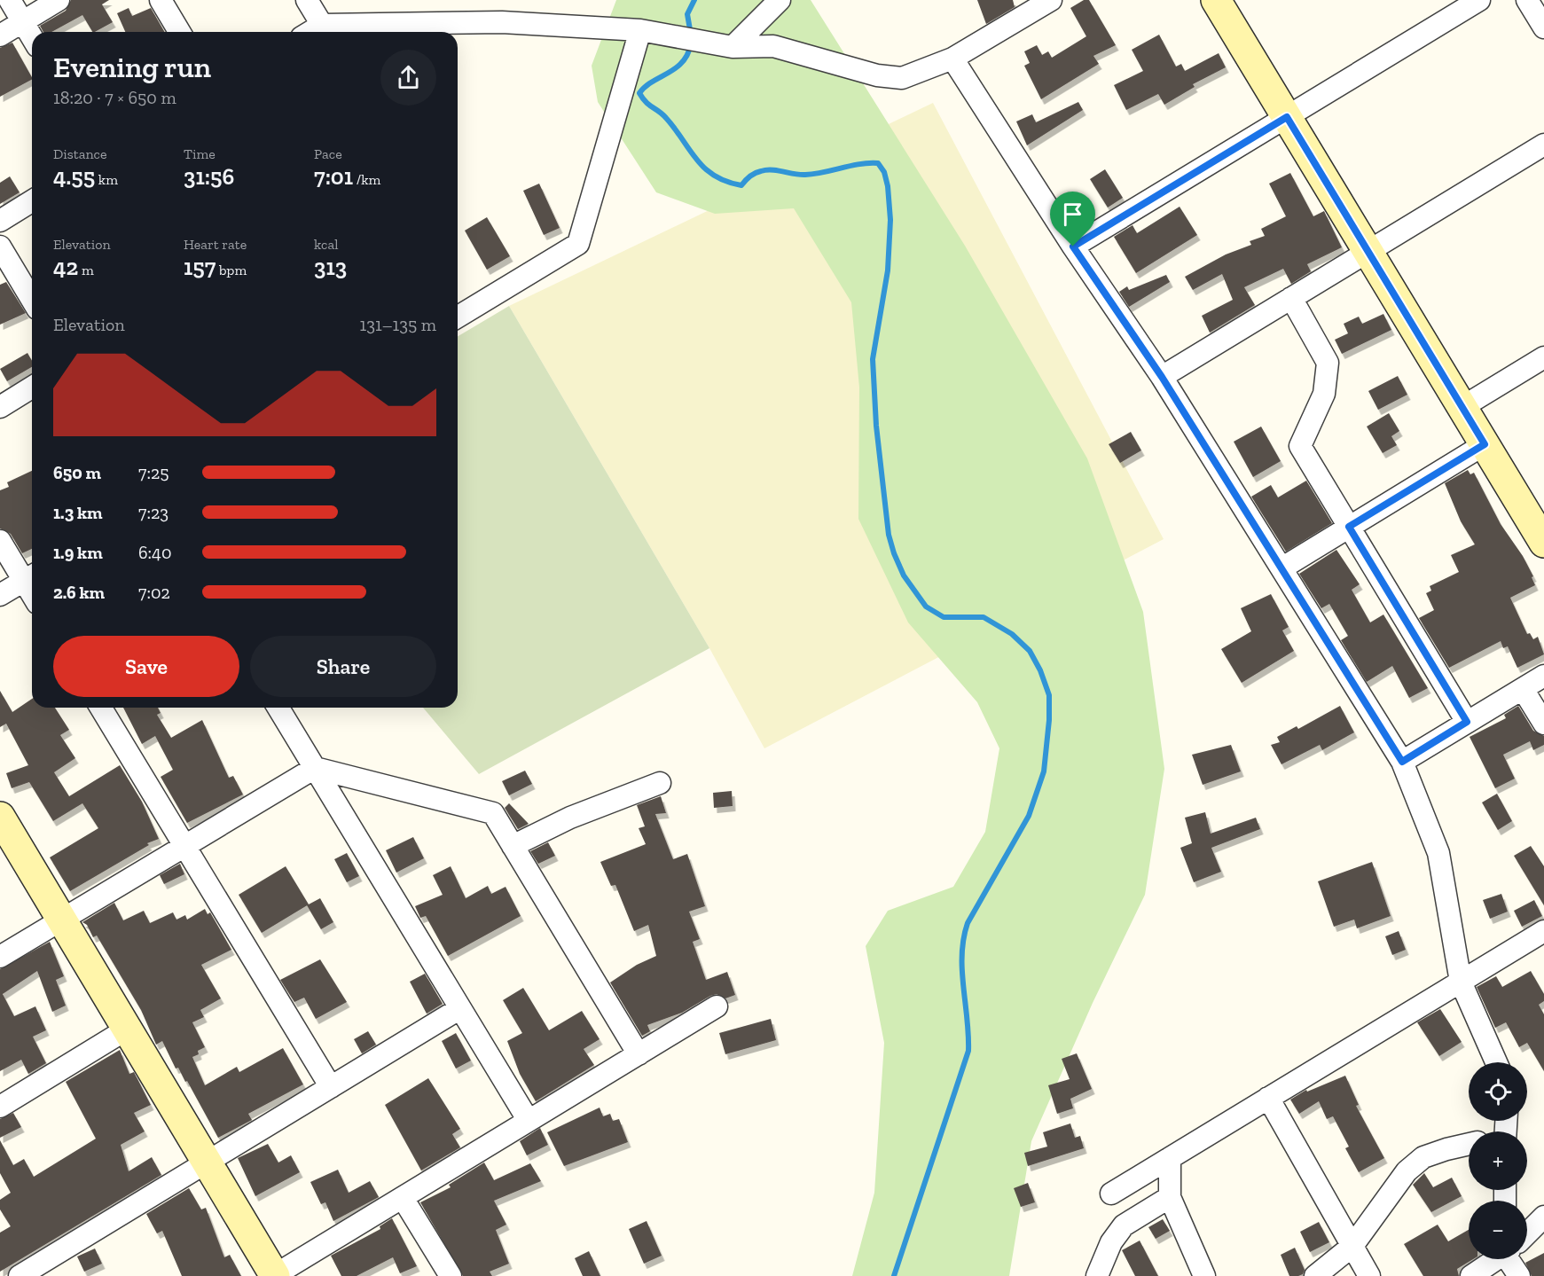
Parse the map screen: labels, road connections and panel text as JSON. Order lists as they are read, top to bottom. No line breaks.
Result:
{"page":{"heading":["Evening run","18:20 · 7 × 650 m"],"stats":[["Distance","4.55 km"],["Time","31:56"],["Pace","7:01 /km"],["Elevation","42 m"],["Heart rate","157 bpm"],["kcal","313"]],"chart":["Elevation","131–135 m"],"list":[{"name":"650 m","note":"7:25"},{"name":"1.3 km","note":"7:23"},{"name":"1.9 km","note":"6:40"},{"name":"2.6 km","note":"7:02"}],"buttons":["Save","Share"],"map_buttons":["+","−"]}}
